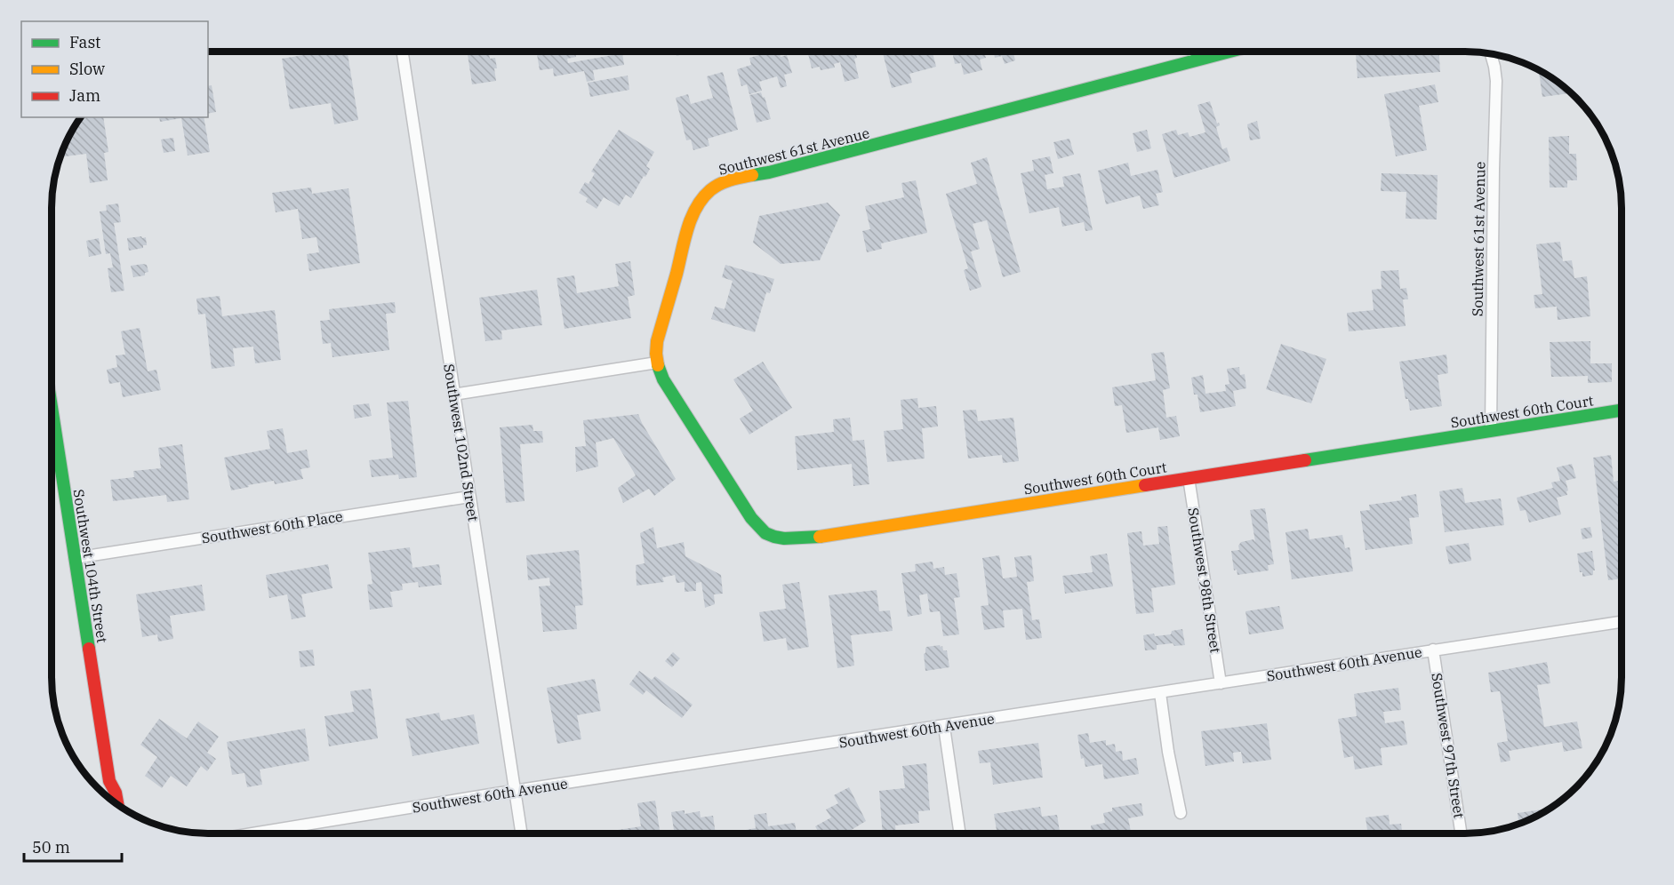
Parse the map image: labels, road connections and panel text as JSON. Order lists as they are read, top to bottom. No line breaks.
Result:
{"streets":{"street":["Southwest 61st Avenue","Southwest 60th Court","Southwest 102nd Street","Southwest 60th Place","Southwest 104th Street","Southwest 98th Street","Southwest 60th Avenue","Southwest 97th Street"]},"crossings":[["Southwest 61st Avenue","Southwest 60th Court"],["Southwest 60th Court","Southwest 98th Street"],["Southwest 102nd Street","Southwest 60th Place"],["Southwest 102nd Street","Southwest 60th Avenue"],["Southwest 60th Place","Southwest 104th Street"],["Southwest 98th Street","Southwest 60th Avenue"],["Southwest 60th Avenue","Southwest 97th Street"]],"legend":["Fast","Slow","Jam"],"scale_bar":"50 m"}
